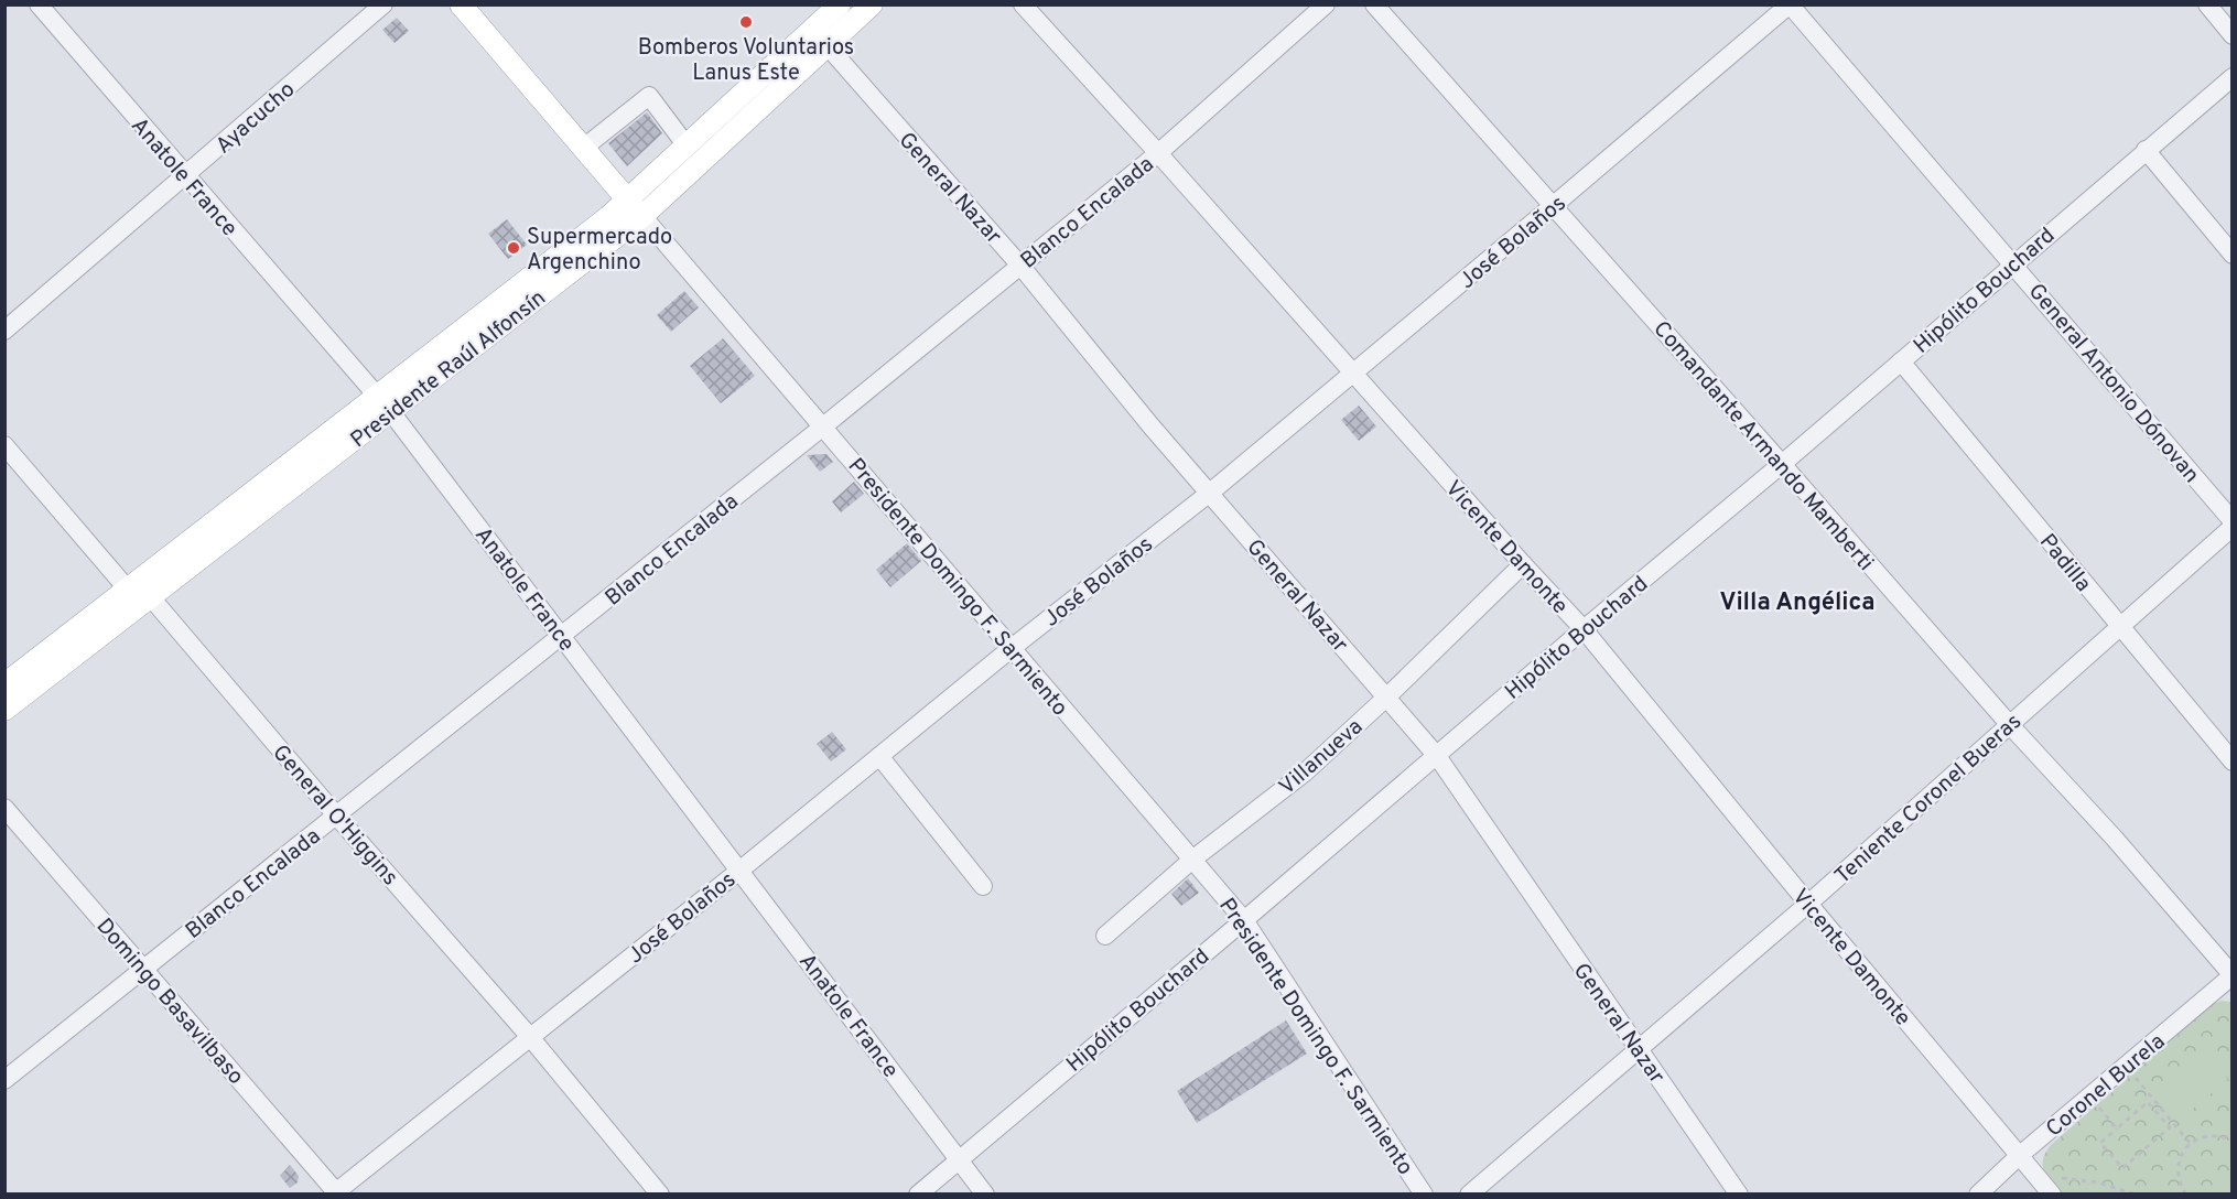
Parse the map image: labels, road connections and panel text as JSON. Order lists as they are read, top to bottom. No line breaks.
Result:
{"streets":{"main road":["Presidente Raúl Alfonsín","Presidente Domingo F. Sarmiento"],"street":["Ayacucho","Anatole France","General Nazar","Blanco Encalada","José Bolaños","Hipólito Bouchard","General Antonio Dónovan","Comandante Armando Mamberti","Vicente Damonte","Padilla","Villanueva","Teniente Coronel Bueras","General O'Higgins","Domingo Basavilbaso","Coronel Burela"]},"crossings":[["Ayacucho","Anatole France"],["Anatole France","Blanco Encalada"],["Anatole France","José Bolaños"],["Anatole France","Hipólito Bouchard"],["Anatole France","Presidente Raúl Alfonsín"],["General Nazar","Blanco Encalada"],["General Nazar","José Bolaños"],["General Nazar","Hipólito Bouchard"],["General Nazar","Presidente Raúl Alfonsín"],["General Nazar","Villanueva"],["General Nazar","Teniente Coronel Bueras"],["Blanco Encalada","Vicente Damonte"],["Blanco Encalada","Presidente Domingo F. Sarmiento"],["Blanco Encalada","General O'Higgins"],["Blanco Encalada","Domingo Basavilbaso"],["José Bolaños","General Antonio Dónovan"],["José Bolaños","Comandante Armando Mamberti"],["José Bolaños","Vicente Damonte"],["José Bolaños","Presidente Domingo F. Sarmiento"],["José Bolaños","General O'Higgins"],["José Bolaños","Domingo Basavilbaso"],["Hipólito Bouchard","General Antonio Dónovan"],["Hipólito Bouchard","Comandante Armando Mamberti"],["Hipólito Bouchard","Vicente Damonte"],["Hipólito Bouchard","Padilla"],["Hipólito Bouchard","Presidente Domingo F. Sarmiento"],["Presidente Raúl Alfonsín","Presidente Domingo F. Sarmiento"],["Presidente Raúl Alfonsín","General O'Higgins"],["Comandante Armando Mamberti","Teniente Coronel Bueras"],["Comandante Armando Mamberti","Coronel Burela"],["Vicente Damonte","Villanueva"],["Vicente Damonte","Teniente Coronel Bueras"],["Vicente Damonte","Coronel Burela"],["Padilla","Teniente Coronel Bueras"],["Presidente Domingo F. Sarmiento","Villanueva"]],"districts":["Villa Angélica"],"places":["Bomberos Voluntarios Lanus Este","Supermercado Argenchino"]}
